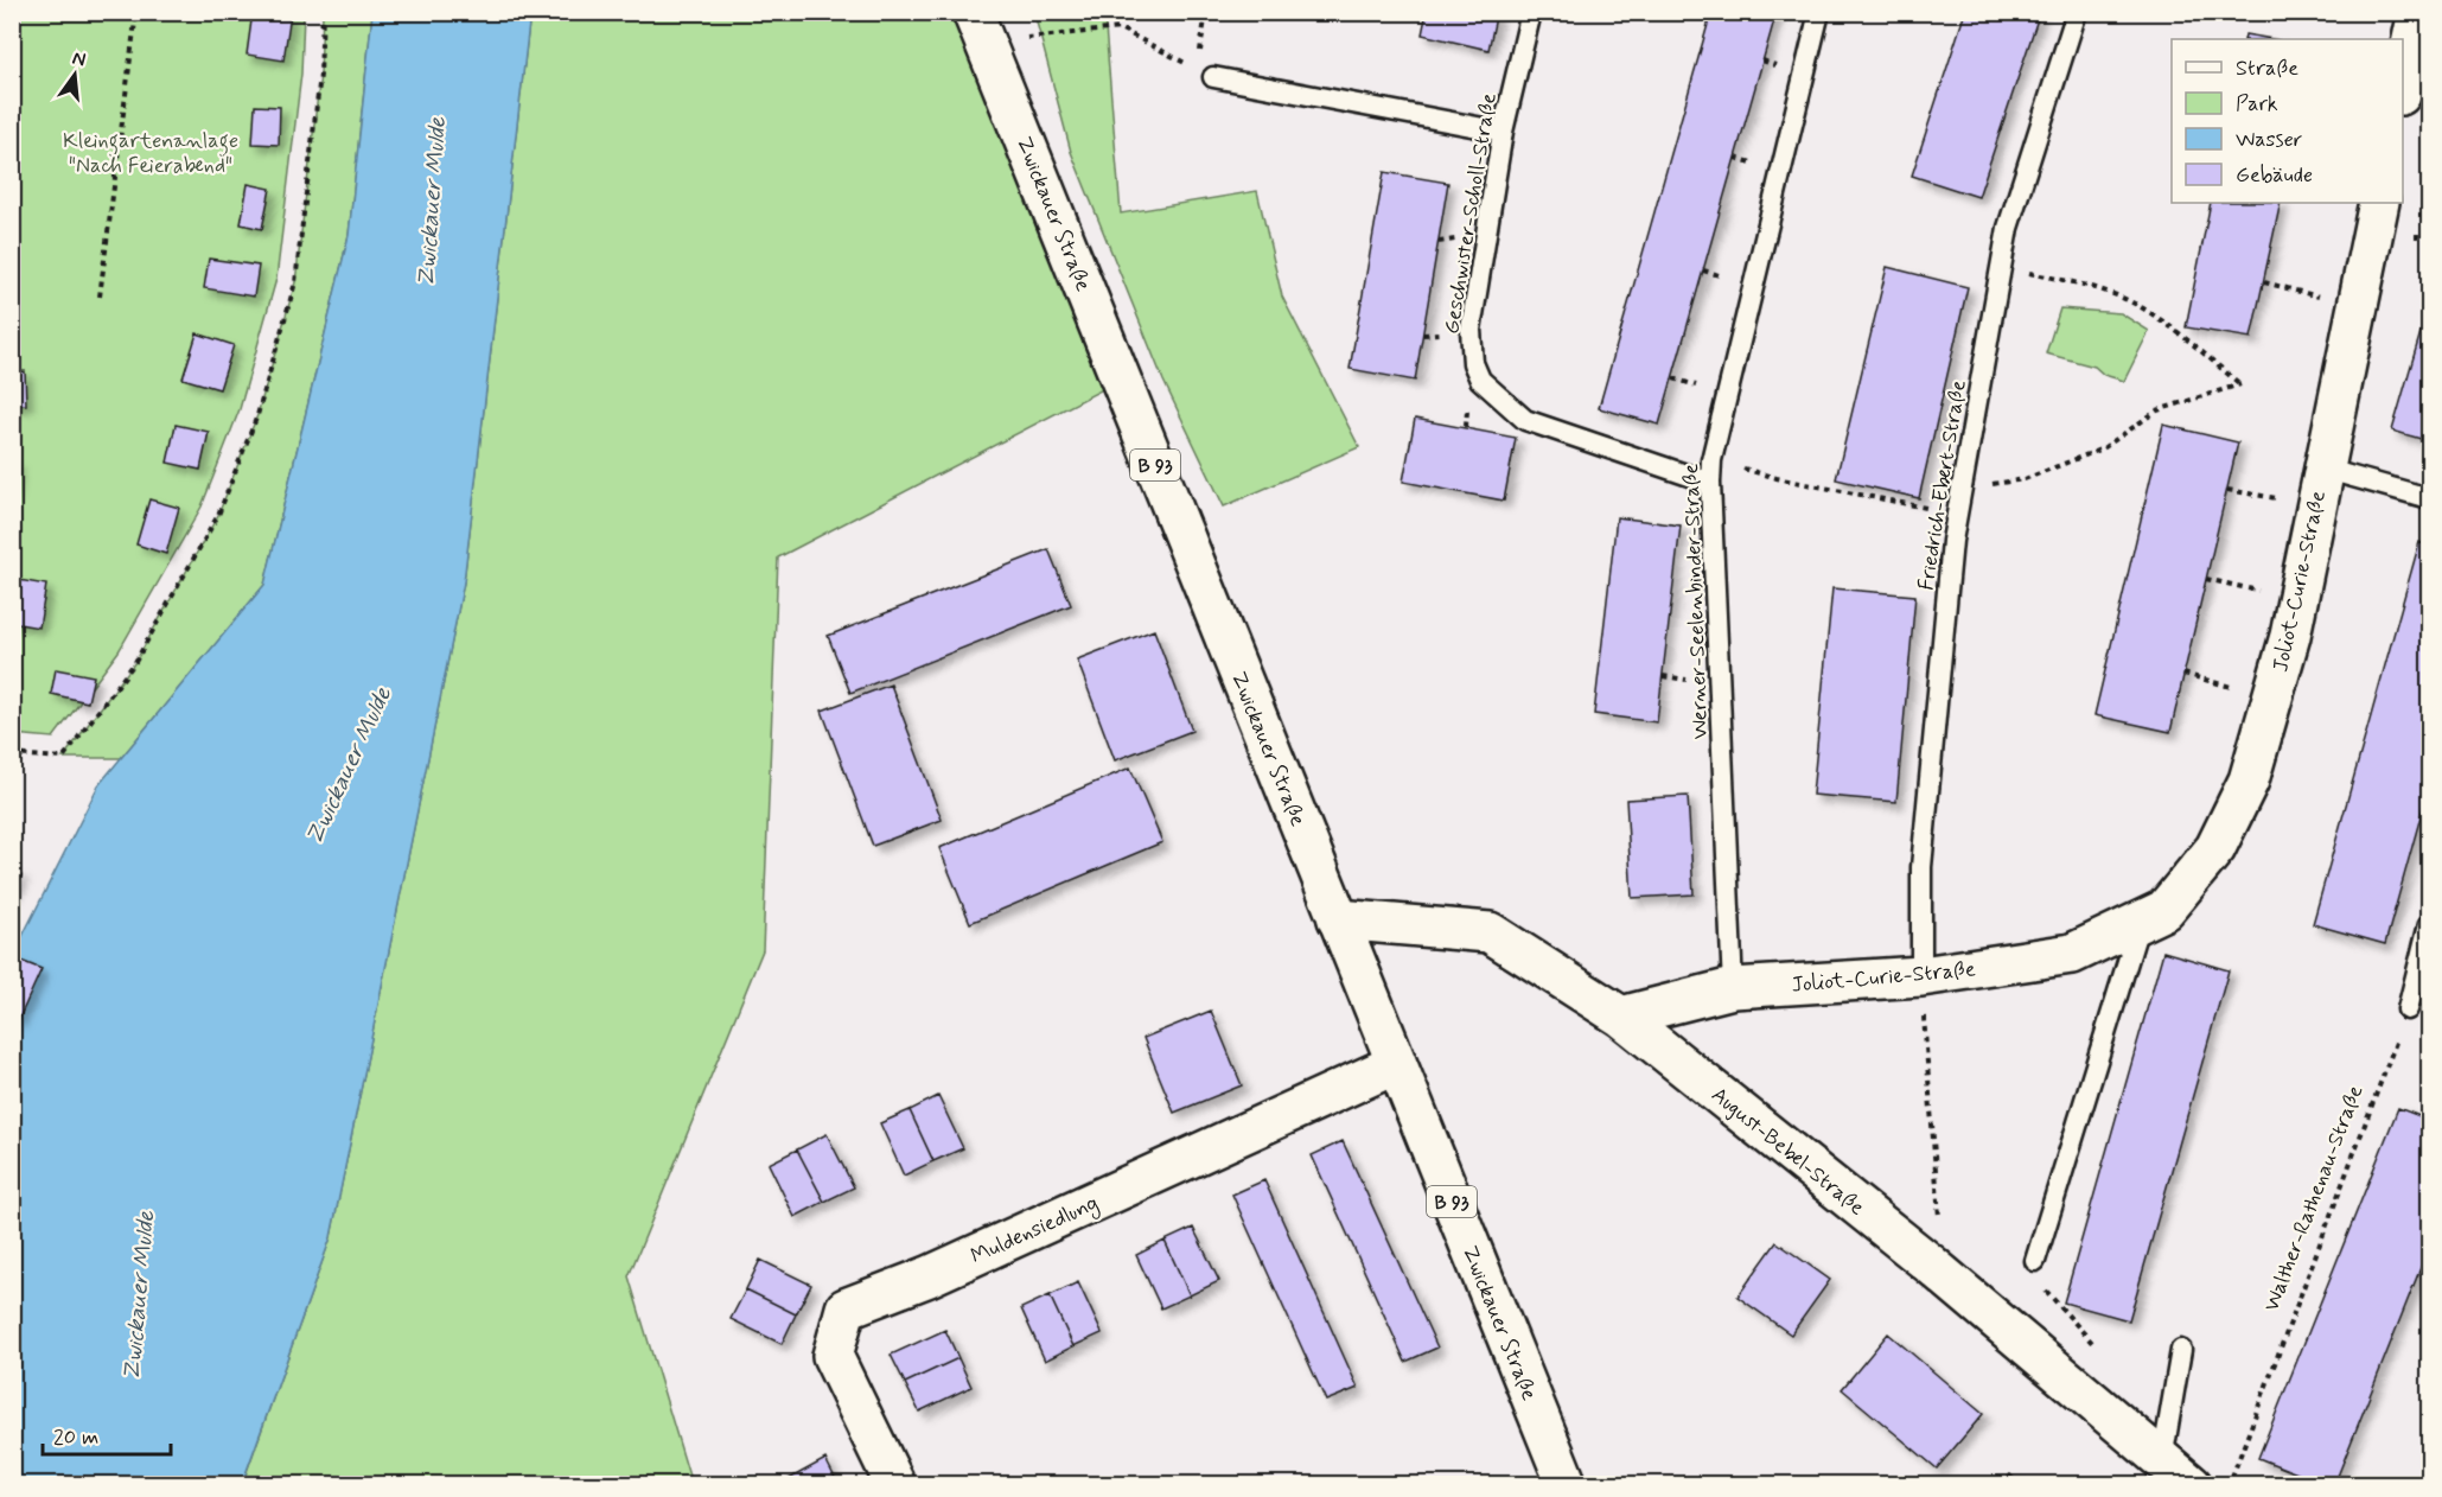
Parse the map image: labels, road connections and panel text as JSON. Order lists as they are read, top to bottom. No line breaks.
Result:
{"streets":{"street":["Zwickauer Straße","B 93","Joliot-Curie-Straße","August-Bebel-Straße","Muldensiedlung"],"lane":["Geschwister-Scholl-Straße","Friedrich-Ebert-Straße","Werner-Seelenbinder-Straße"],"path":["Walther-Rathenau-Straße"]},"crossings":[["Zwickauer Straße","August-Bebel-Straße"],["Zwickauer Straße","Muldensiedlung"],["Geschwister-Scholl-Straße","Werner-Seelenbinder-Straße"],["Friedrich-Ebert-Straße","Joliot-Curie-Straße"],["Joliot-Curie-Straße","Werner-Seelenbinder-Straße"],["Joliot-Curie-Straße","August-Bebel-Straße"]],"water":["Zwickauer Mulde"],"parks":["Kleingartenanlage \"Nach Feierabend\""],"legend":["Straße","Park","Wasser","Gebäude"],"scale_bar":"20 m","north":"top"}
